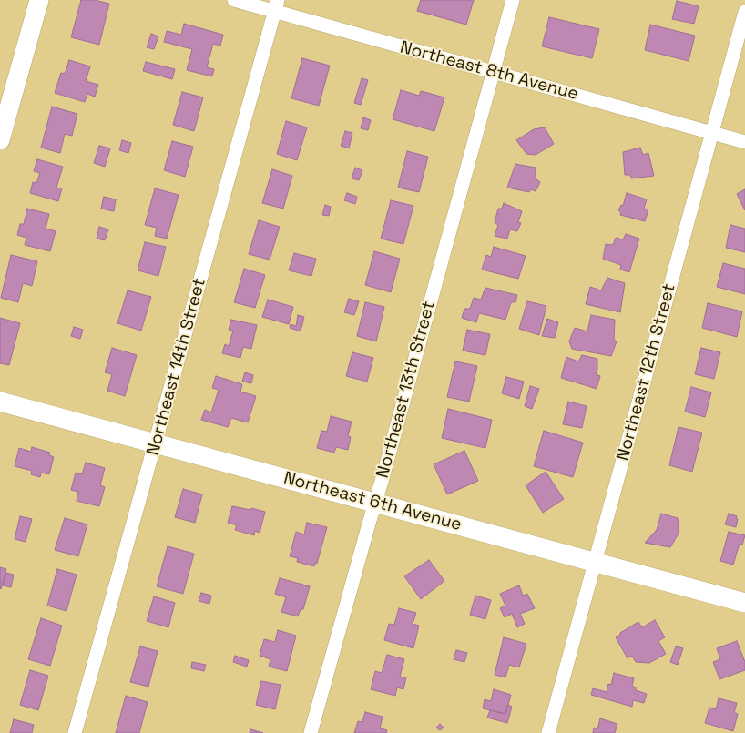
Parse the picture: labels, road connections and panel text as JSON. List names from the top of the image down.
{
  "streets": {
    "street": [
      "Northeast 8th Avenue",
      "Northeast 14th Street",
      "Northeast 12th Street",
      "Northeast 13th Street",
      "Northeast 6th Avenue"
    ]
  },
  "crossings": [
    ["Northeast 8th Avenue", "Northeast 14th Street"],
    ["Northeast 8th Avenue", "Northeast 12th Street"],
    ["Northeast 8th Avenue", "Northeast 13th Street"],
    ["Northeast 14th Street", "Northeast 6th Avenue"],
    ["Northeast 12th Street", "Northeast 6th Avenue"],
    ["Northeast 13th Street", "Northeast 6th Avenue"]
  ]
}
